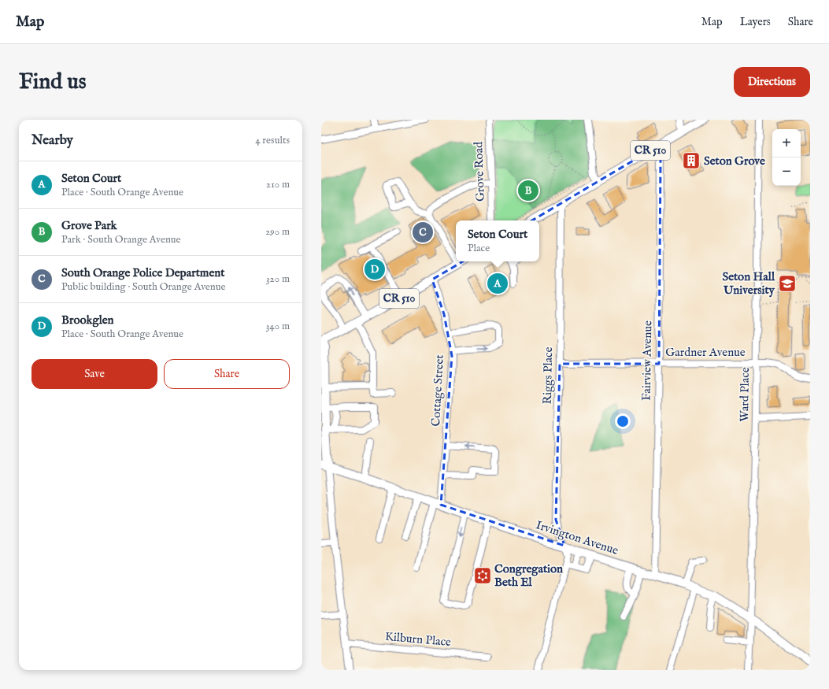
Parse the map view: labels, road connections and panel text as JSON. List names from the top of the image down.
{
  "streets": {
    "main road": ["CR 510", "Irvington Avenue"],
    "street": [
      "Grove Road",
      "Gardner Avenue",
      "Fairview Avenue",
      "Riggs Place",
      "Cottage Street",
      "Ward Place",
      "Kilburn Place"
    ]
  },
  "crossings": [
    ["CR 510", "Fairview Avenue"],
    ["CR 510", "Riggs Place"],
    ["CR 510", "Cottage Street"],
    ["Gardner Avenue", "Fairview Avenue"],
    ["Gardner Avenue", "Riggs Place"],
    ["Gardner Avenue", "Ward Place"],
    ["Fairview Avenue", "Irvington Avenue"],
    ["Riggs Place", "Irvington Avenue"],
    ["Cottage Street", "Irvington Avenue"],
    ["Ward Place", "Irvington Avenue"]
  ],
  "places": {
    "building": ["Seton Grove"],
    "school or university": ["Seton Hall University"],
    "synagogue": ["Congregation Beth El"]
  },
  "page": {
    "header": "Map",
    "nav": ["Map", "Layers", "Share"],
    "buttons": [
      "Directions",
      ["Save", "Share"]
    ],
    "title": "Find us",
    "heading": ["Nearby", "4 results"],
    "map_buttons": ["+", "−"],
    "list": [
      {
        "mark": "A",
        "name": "Seton Court",
        "note": "Place · South Orange Avenue",
        "value": "210 m"
      },
      {
        "mark": "B",
        "name": "Grove Park",
        "note": "Park · South Orange Avenue",
        "value": "290 m"
      },
      {
        "mark": "C",
        "name": "South Orange Police Department",
        "note": "Public building · South Orange Avenue",
        "value": "320 m"
      },
      {
        "mark": "D",
        "name": "Brookglen",
        "note": "Place · South Orange Avenue",
        "value": "340 m"
      }
    ],
    "pins": [
      "B",
      "C",
      "D",
      "A"
    ],
    "popup": ["Seton Court", "Place"]
  }
}
